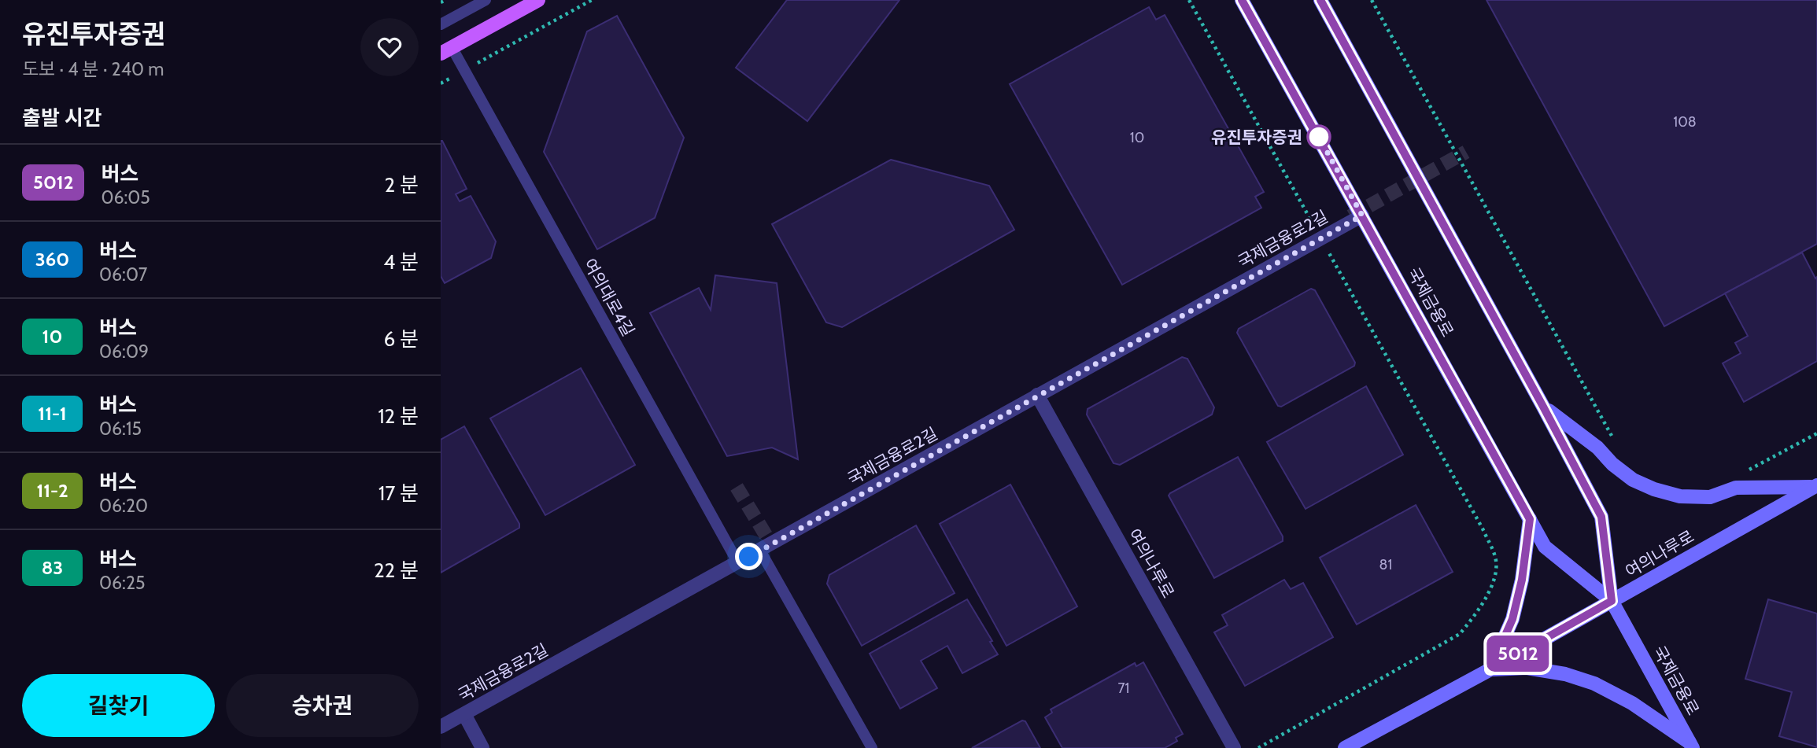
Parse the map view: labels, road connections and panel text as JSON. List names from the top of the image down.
{
  "streets": {
    "street": ["국제금융로2길", "국제금융로", "여의나루로"],
    "lane": ["여의대로4길"]
  },
  "crossings": [
    ["국제금융로2길", "여의대로4길"],
    ["국제금융로2길", "국제금융로"],
    ["국제금융로2길", "여의나루로"],
    ["국제금융로", "여의나루로"]
  ],
  "places": ["유진투자증권"],
  "lines": ["bus line 5012"],
  "house_numbers": [
    "108",
    "10",
    "81",
    "71"
  ],
  "page": {
    "heading": [
      ["유진투자증권", "도보 · 4 분 · 240 m"],
      "출발 시간"
    ],
    "on_map": "5012",
    "list": [
      {
        "mark": "5012",
        "name": "버스",
        "note": "06:05",
        "value": "2 분"
      },
      {
        "mark": "360",
        "name": "버스",
        "note": "06:07",
        "value": "4 분"
      },
      {
        "mark": "10",
        "name": "버스",
        "note": "06:09",
        "value": "6 분"
      },
      {
        "mark": "11-1",
        "name": "버스",
        "note": "06:15",
        "value": "12 분"
      },
      {
        "mark": "11-2",
        "name": "버스",
        "note": "06:20",
        "value": "17 분"
      },
      {
        "mark": "83",
        "name": "버스",
        "note": "06:25",
        "value": "22 분"
      }
    ],
    "buttons": ["길찾기", "승차권"]
  }
}
